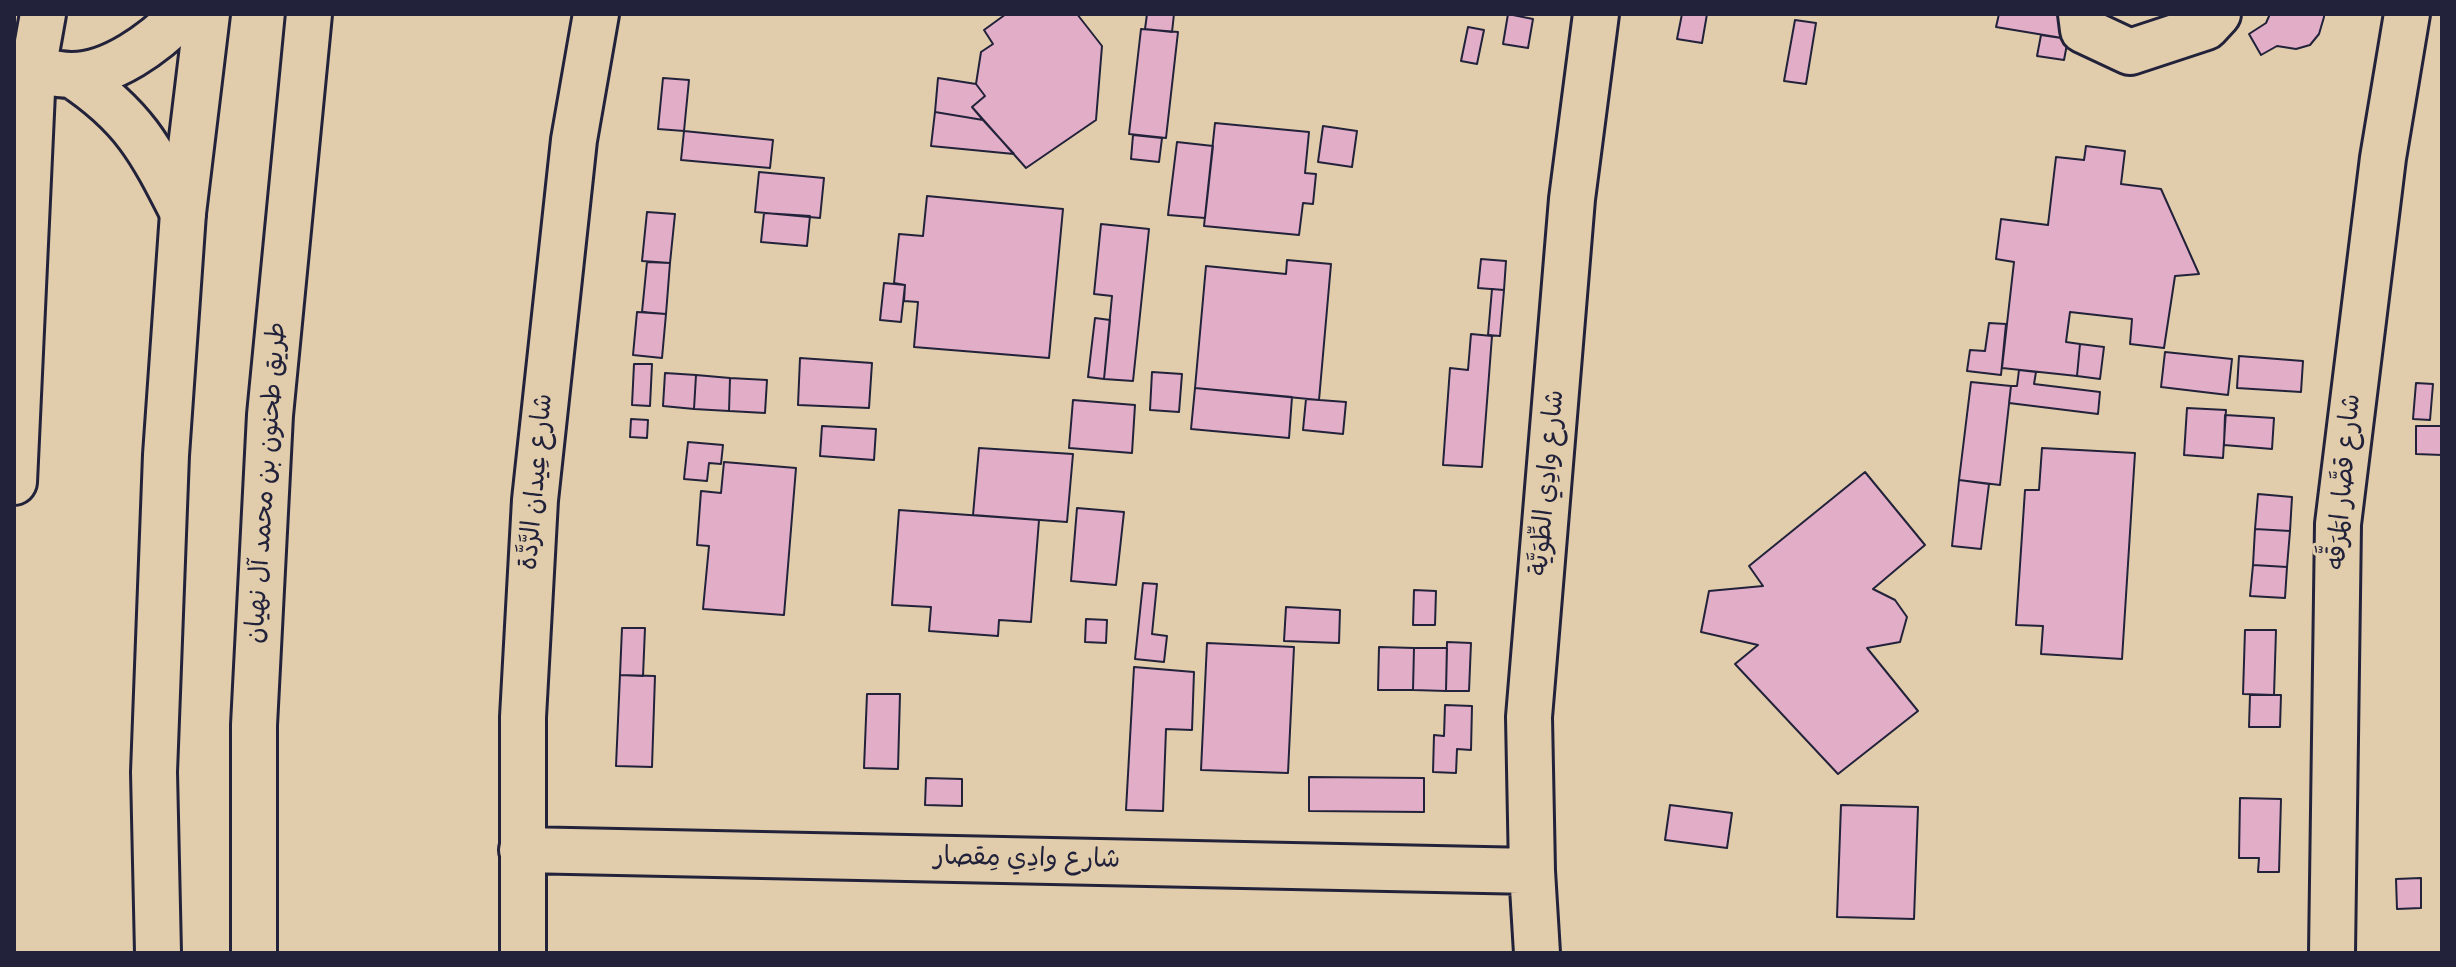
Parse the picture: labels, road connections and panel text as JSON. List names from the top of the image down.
{
  "streets": {
    "street": [
      "شارع عِيدان الرَّدَّة",
      "شارع قصَّار المَرَقَّه",
      "طريق طحنون بن محمد آل نهيان",
      "شارع وادِي الطِّوَيَّة",
      "شارع وادِي مِقصار"
    ]
  },
  "crossings": [
    ["شارع عِيدان الرَّدَّة", "شارع وادِي مِقصار"],
    ["شارع وادِي الطِّوَيَّة", "شارع وادِي مِقصار"]
  ]
}
